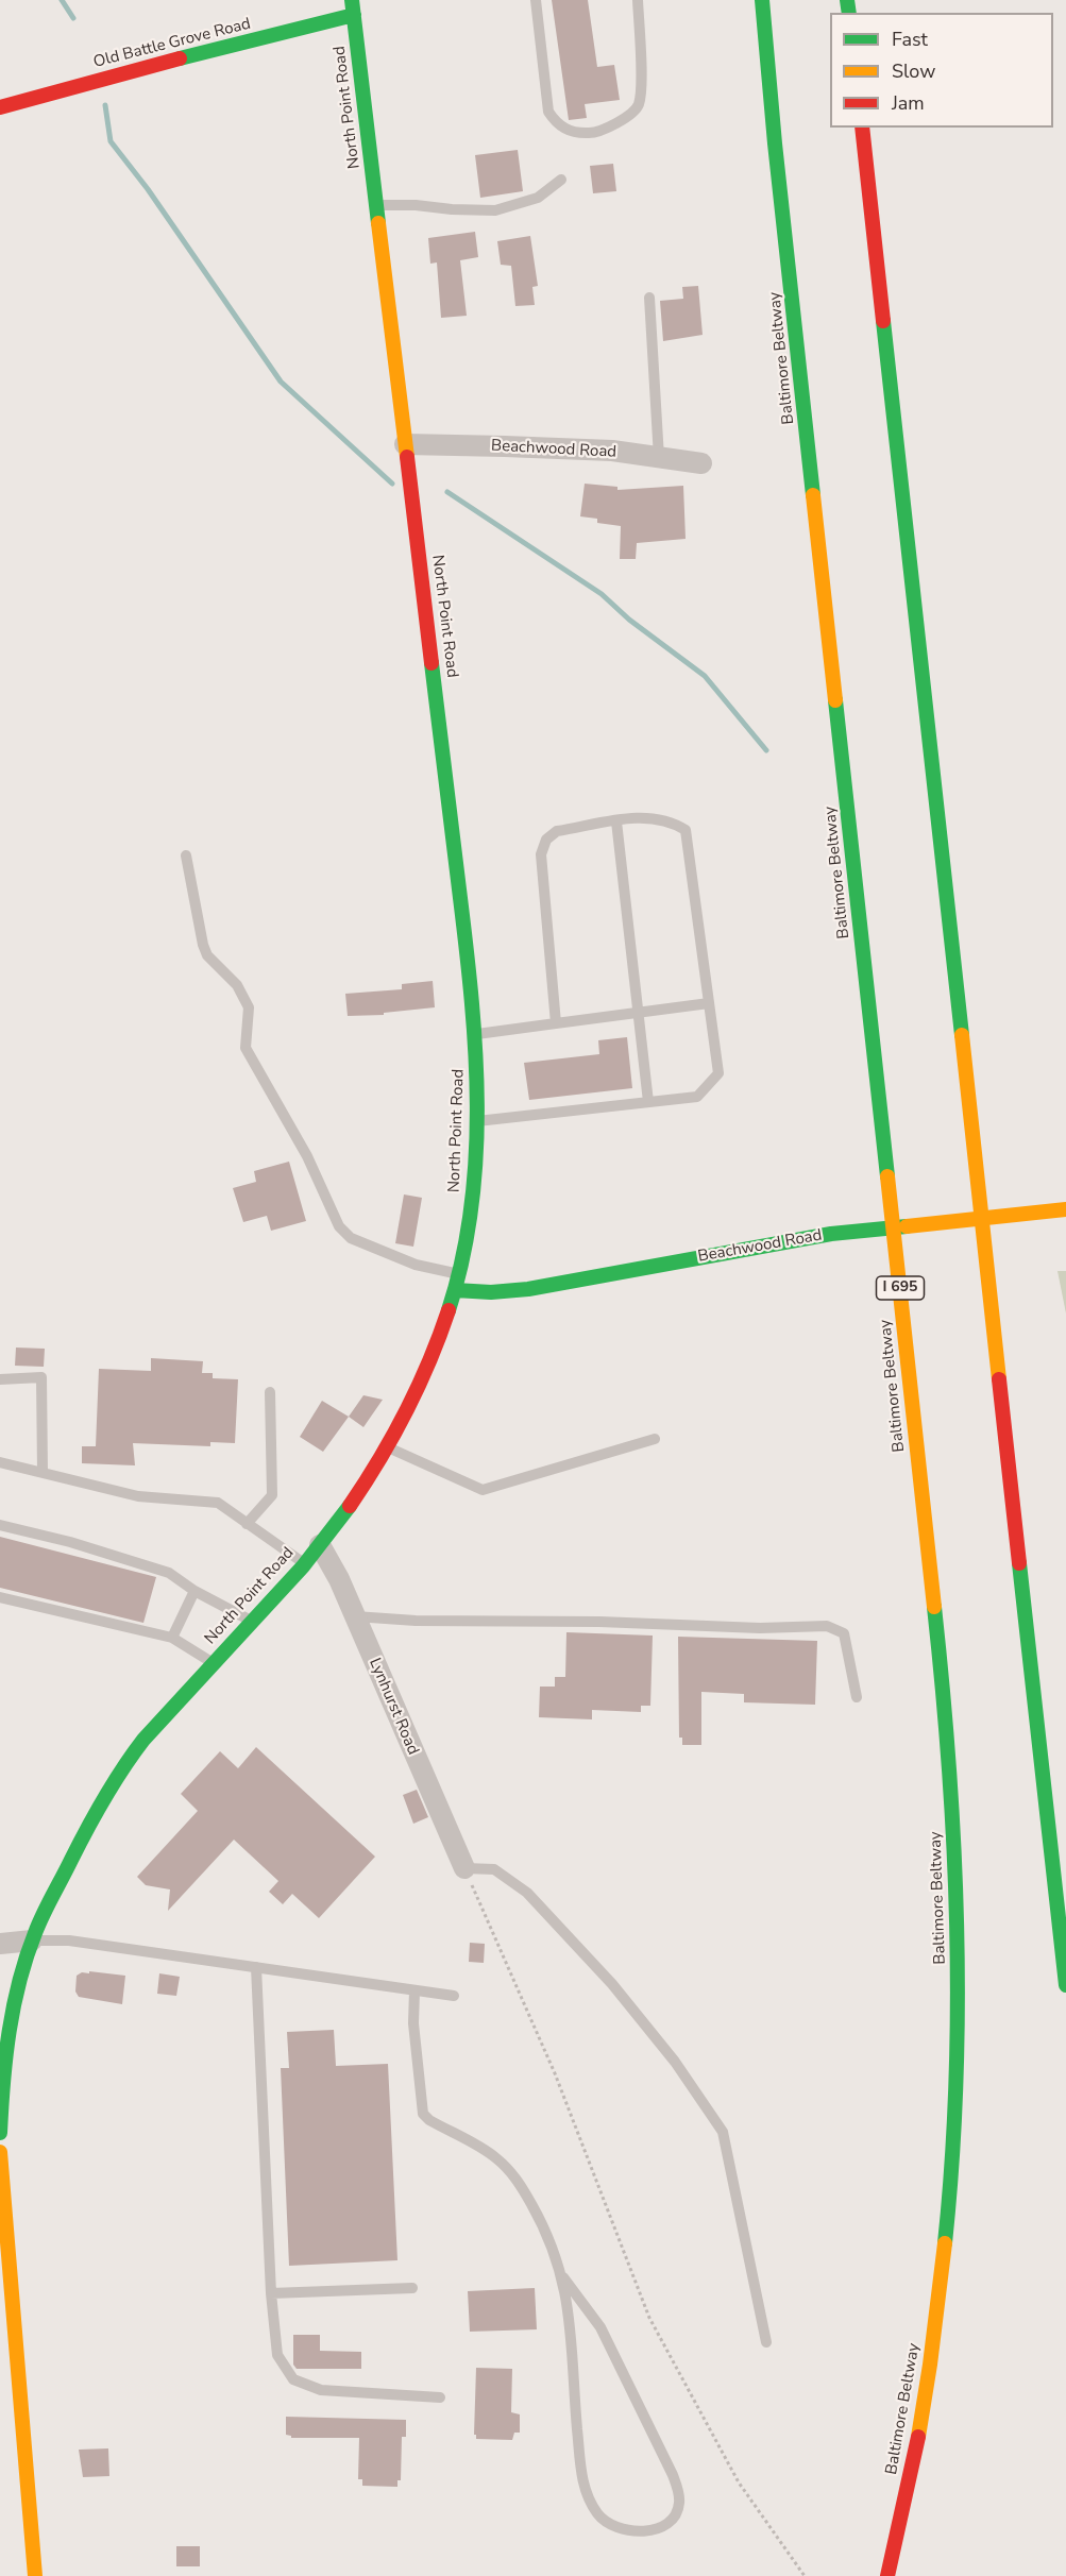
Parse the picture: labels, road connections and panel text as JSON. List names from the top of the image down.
{
  "streets": {
    "main road": [
      "Old Battle Grove Road",
      "North Point Road",
      "Baltimore Beltway",
      "Beachwood Road",
      "I 695"
    ],
    "street": ["Lynhurst Road"]
  },
  "crossings": [
    ["Old Battle Grove Road", "North Point Road"],
    ["North Point Road", "Beachwood Road"],
    ["North Point Road", "Lynhurst Road"]
  ],
  "legend": ["Fast", "Slow", "Jam"]
}
